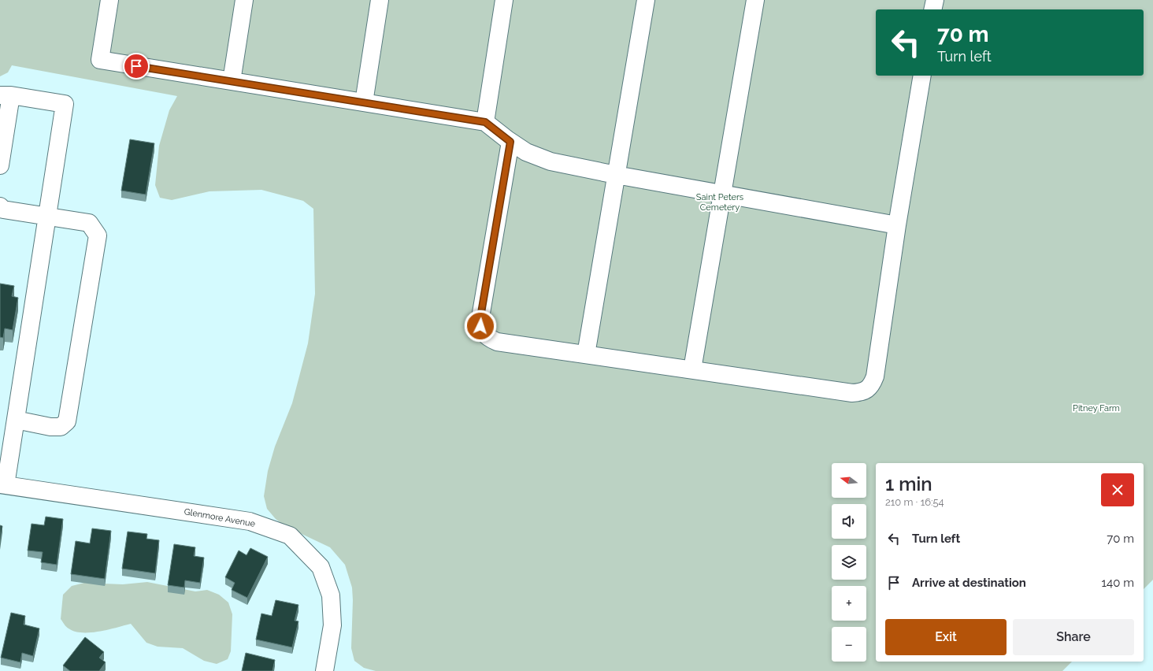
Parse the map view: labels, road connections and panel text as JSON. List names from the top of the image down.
{
  "streets": {
    "street": ["Glenmore Avenue"]
  },
  "parks": ["Saint Peters Cemetery", "Pitney Farm"],
  "north": "left",
  "page": {
    "turn": ["70 m", "Turn left"],
    "map_buttons": ["+", "−"],
    "heading": ["1 min", "210 m · 16:54"],
    "list": [
      {
        "name": "Turn left",
        "value": "70 m"
      },
      {
        "name": "Arrive at destination",
        "value": "140 m"
      }
    ],
    "buttons": ["Exit", "Share"]
  }
}
